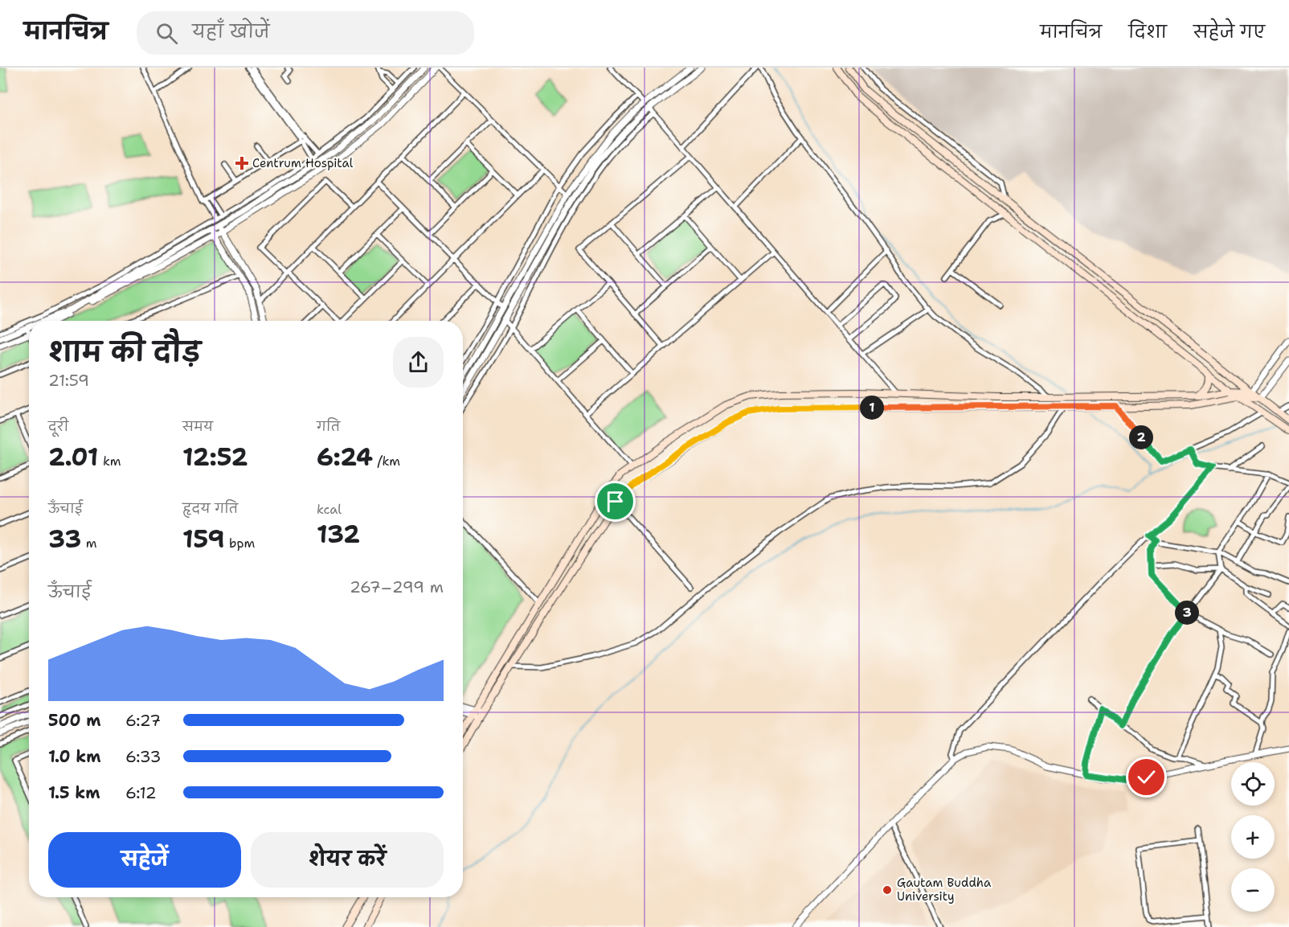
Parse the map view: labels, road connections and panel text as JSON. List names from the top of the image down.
{
  "places": {
    "health": ["Centrum Hospital"],
    "other": ["Gautam Buddha University"]
  },
  "page": {
    "header": "मानचित्र",
    "search": "यहाँ खोजें",
    "nav": ["मानचित्र", "दिशा", "सहेजे गए"],
    "heading": ["शाम की दौड़", "21:59"],
    "pins": ["1", "2", "3"],
    "stats": [
      ["दूरी", "2.01 km"],
      ["समय", "12:52"],
      ["गति", "6:24 /km"],
      ["ऊँचाई", "33 m"],
      ["हृदय गति", "159 bpm"],
      ["kcal", "132"]
    ],
    "chart": ["ऊँचाई", "267–299 m"],
    "list": [
      {
        "name": "500 m",
        "note": "6:27"
      },
      {
        "name": "1.0 km",
        "note": "6:33"
      },
      {
        "name": "1.5 km",
        "note": "6:12"
      }
    ],
    "map_buttons": ["+", "−"],
    "buttons": ["सहेजें", "शेयर करें"]
  }
}
